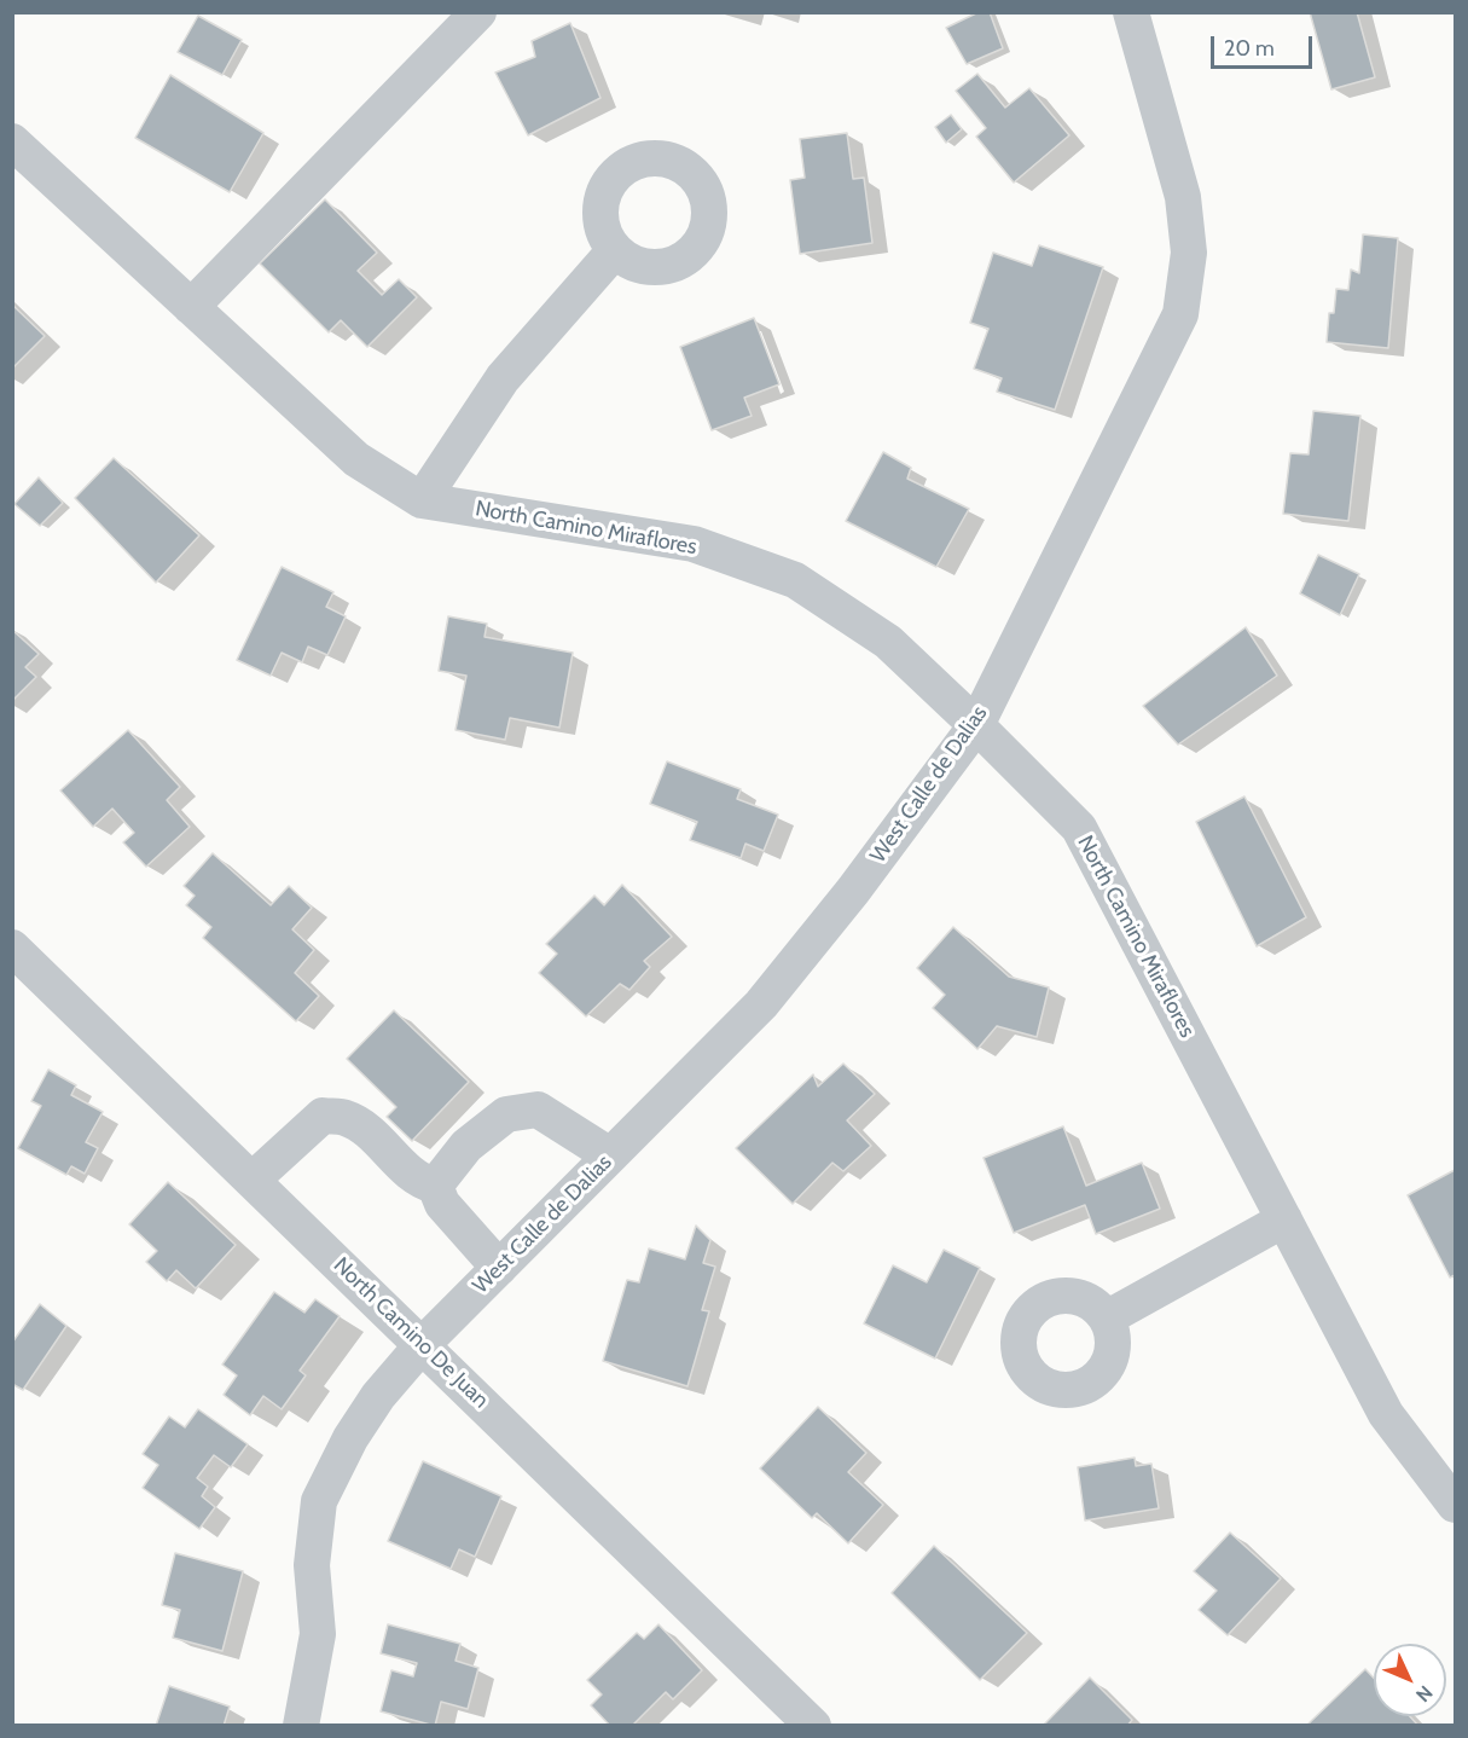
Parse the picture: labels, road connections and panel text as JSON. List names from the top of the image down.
{
  "streets": {
    "street": ["North Camino Miraflores", "West Calle de Dalias", "North Camino De Juan"]
  },
  "crossings": [
    ["North Camino Miraflores", "West Calle de Dalias"],
    ["West Calle de Dalias", "North Camino De Juan"]
  ],
  "scale_bar": "20 m",
  "north": "bottom right"
}
